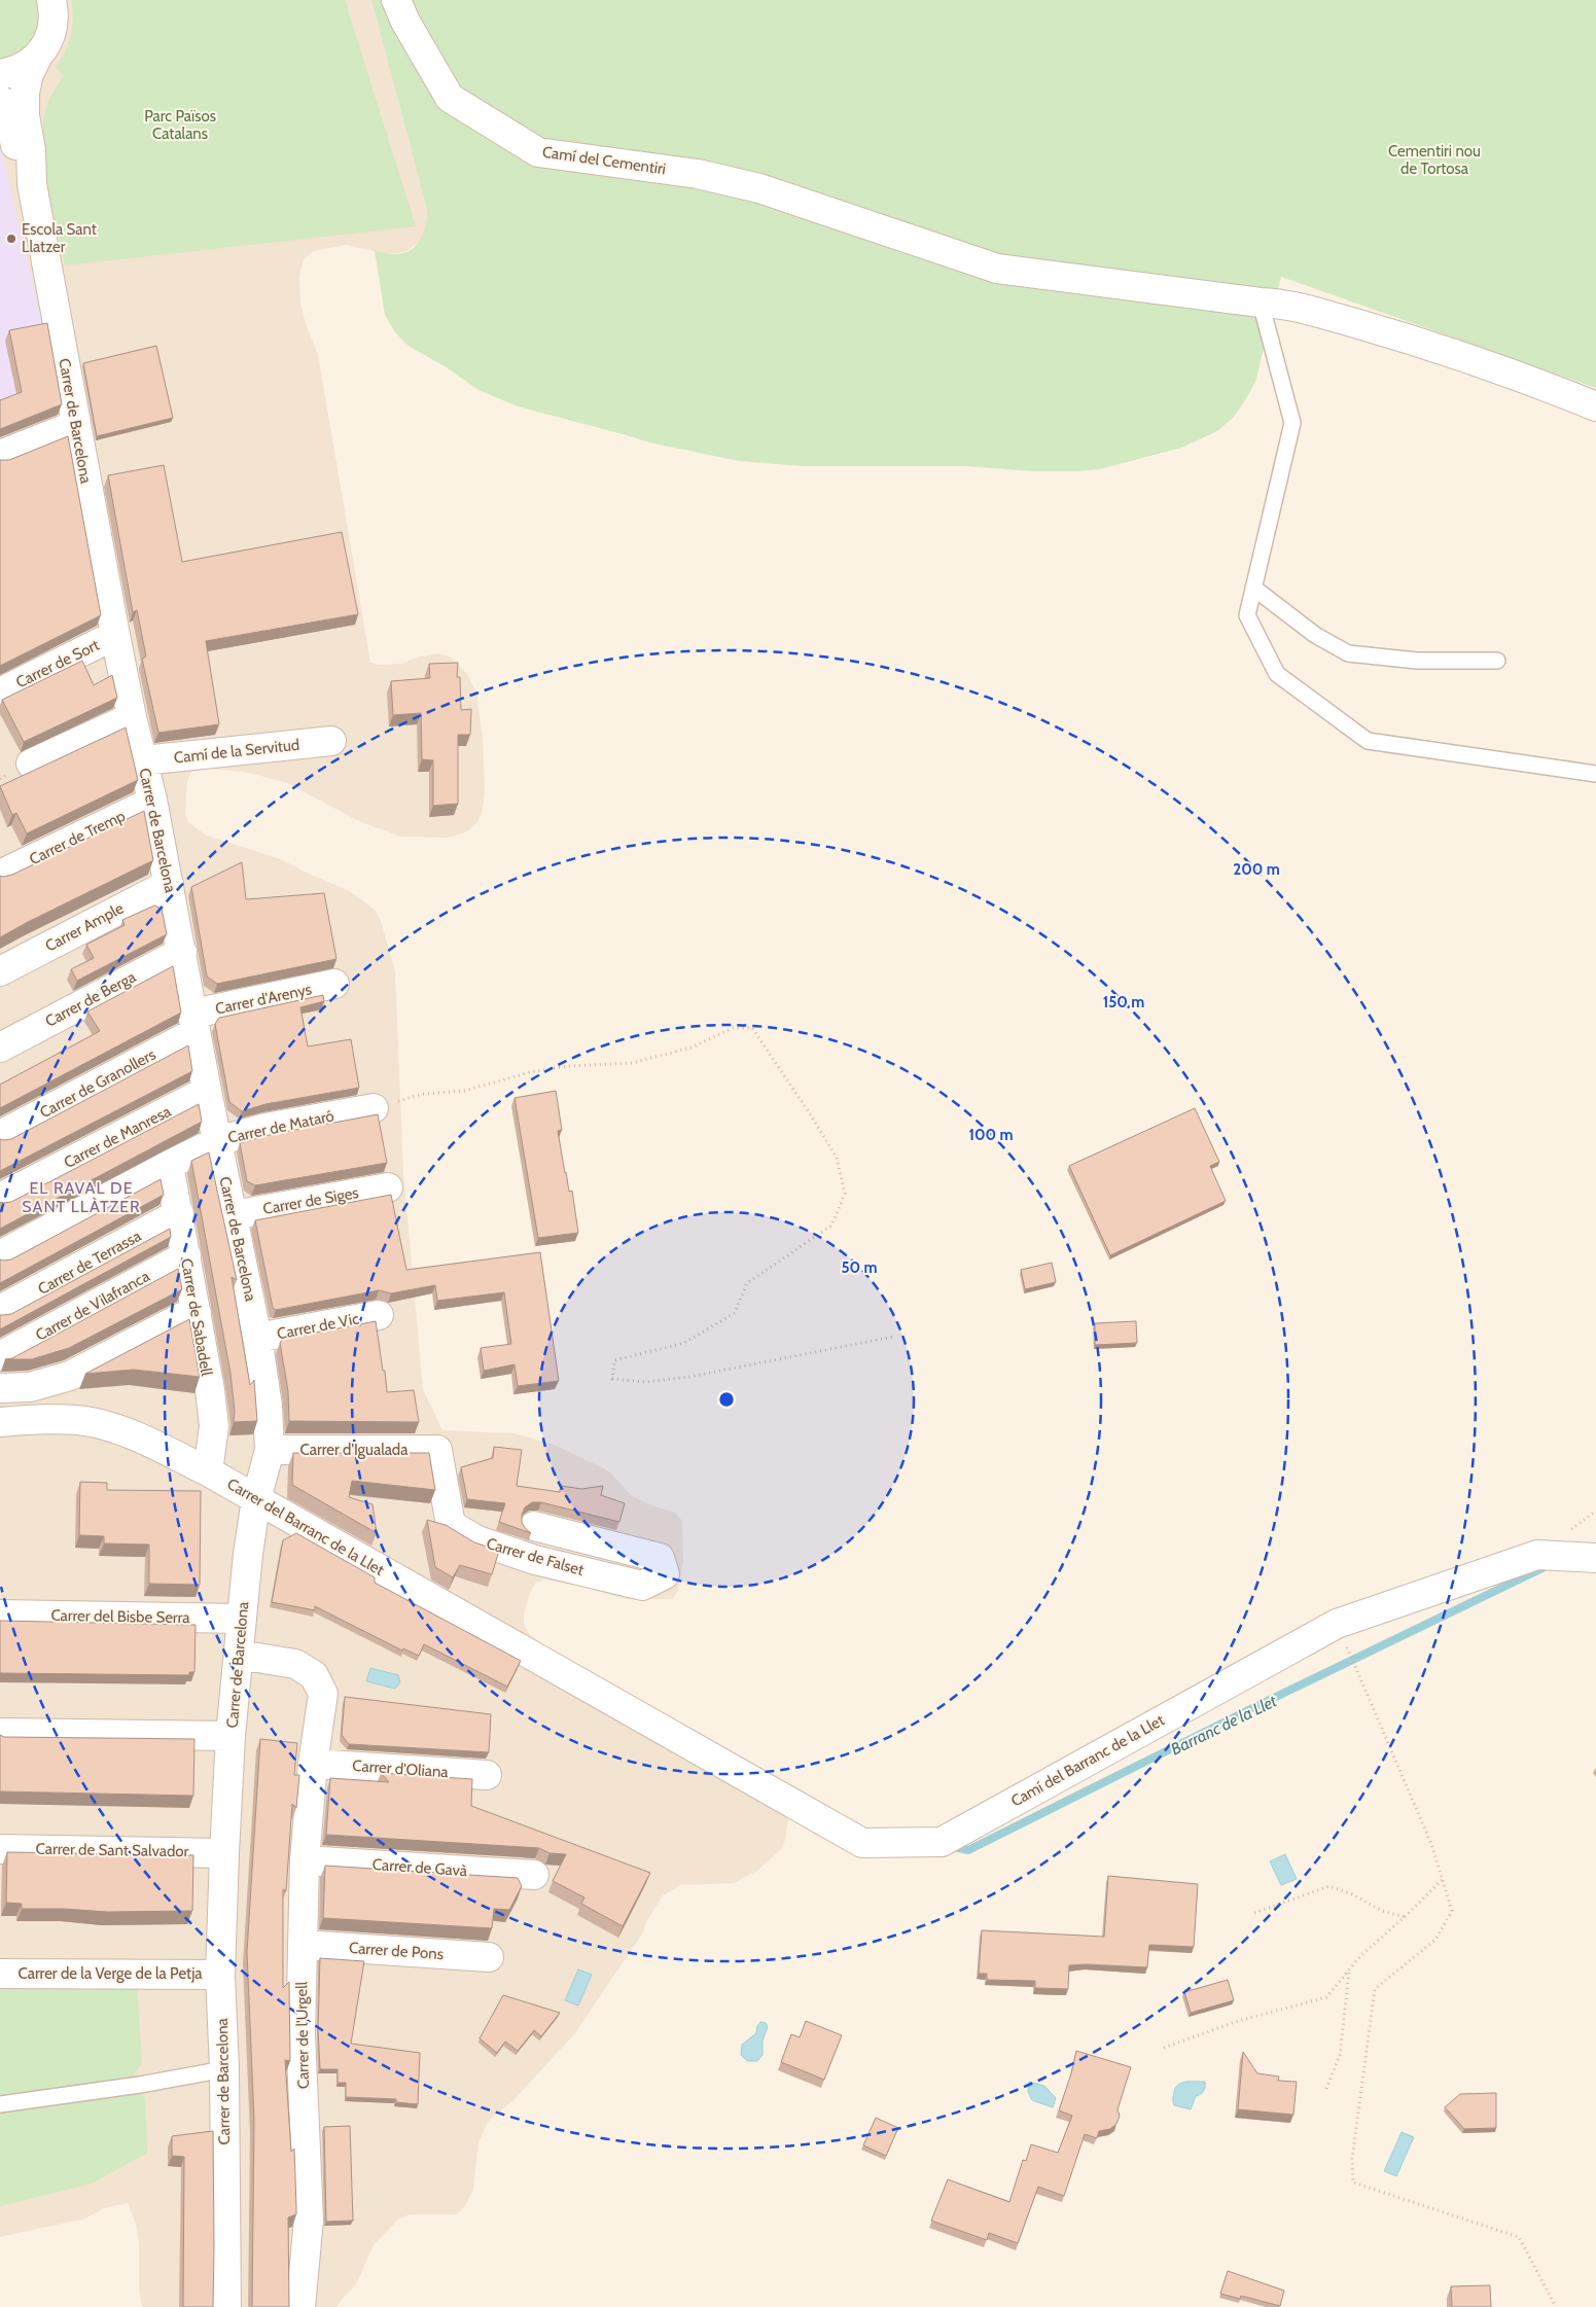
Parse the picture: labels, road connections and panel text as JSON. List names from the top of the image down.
{
  "streets": {
    "street": [
      "Camí del Cementiri",
      "Carrer de Barcelona",
      "Carrer de Sort",
      "Camí de la Servitud",
      "Carrer de Tremp",
      "Carrer Ample",
      "Carrer de Berga",
      "Carrer d'Arenys",
      "Carrer de Granollers",
      "Carrer de Mataró",
      "Carrer de Manresa",
      "Carrer de Siges",
      "Carrer de Terrassa",
      "Carrer de Vilafranca",
      "Carrer de Sabadell",
      "Carrer de Vic",
      "Carrer d'Igualada",
      "Carrer del Barranc de la Llet",
      "Carrer de Falset",
      "Carrer del Bisbe Serra",
      "Camí del Barranc de la Llet",
      "Carrer d'Oliana",
      "Carrer de Sant Salvador",
      "Carrer de Gavà",
      "Carrer de Pons",
      "Carrer de la Verge de la Petja",
      "Carrer de l'Urgell"
    ]
  },
  "crossings": [
    ["Carrer de Barcelona", "Carrer de Sort"],
    ["Carrer de Barcelona", "Camí de la Servitud"],
    ["Carrer de Barcelona", "Carrer de Tremp"],
    ["Carrer de Barcelona", "Carrer Ample"],
    ["Carrer de Barcelona", "Carrer de Berga"],
    ["Carrer de Barcelona", "Carrer d'Arenys"],
    ["Carrer de Barcelona", "Carrer de Granollers"],
    ["Carrer de Barcelona", "Carrer de Mataró"],
    ["Carrer de Barcelona", "Carrer de Manresa"],
    ["Carrer de Barcelona", "Carrer de Siges"],
    ["Carrer de Barcelona", "Carrer de Vic"],
    ["Carrer de Barcelona", "Carrer d'Igualada"],
    ["Carrer de Barcelona", "Carrer del Barranc de la Llet"],
    ["Carrer de Barcelona", "Carrer del Bisbe Serra"],
    ["Carrer de Barcelona", "Carrer de Sant Salvador"],
    ["Carrer de Barcelona", "Carrer de la Verge de la Petja"],
    ["Carrer de Barcelona", "Carrer de l'Urgell"],
    ["Carrer d'Arenys", "Carrer de Granollers"],
    ["Carrer de Mataró", "Carrer de Sabadell"],
    ["Carrer de Terrassa", "Carrer de Sabadell"],
    ["Carrer de Vilafranca", "Carrer de Sabadell"],
    ["Carrer de Sabadell", "Carrer del Barranc de la Llet"],
    ["Carrer d'Igualada", "Carrer de Falset"],
    ["Carrer del Barranc de la Llet", "Camí del Barranc de la Llet"],
    ["Carrer d'Oliana", "Carrer de l'Urgell"],
    ["Carrer de Gavà", "Carrer de l'Urgell"],
    ["Carrer de Pons", "Carrer de l'Urgell"]
  ],
  "districts": ["EL RAVAL DE SANT LLÀTZER"],
  "water": ["Barranc de la Llet"],
  "parks": ["Parc Països Catalans", "Cementiri nou de Tortosa"],
  "places": ["Escola Sant Llatzer"],
  "rings": [
    "200 m",
    "150 m",
    "100 m",
    "50 m"
  ]
}
